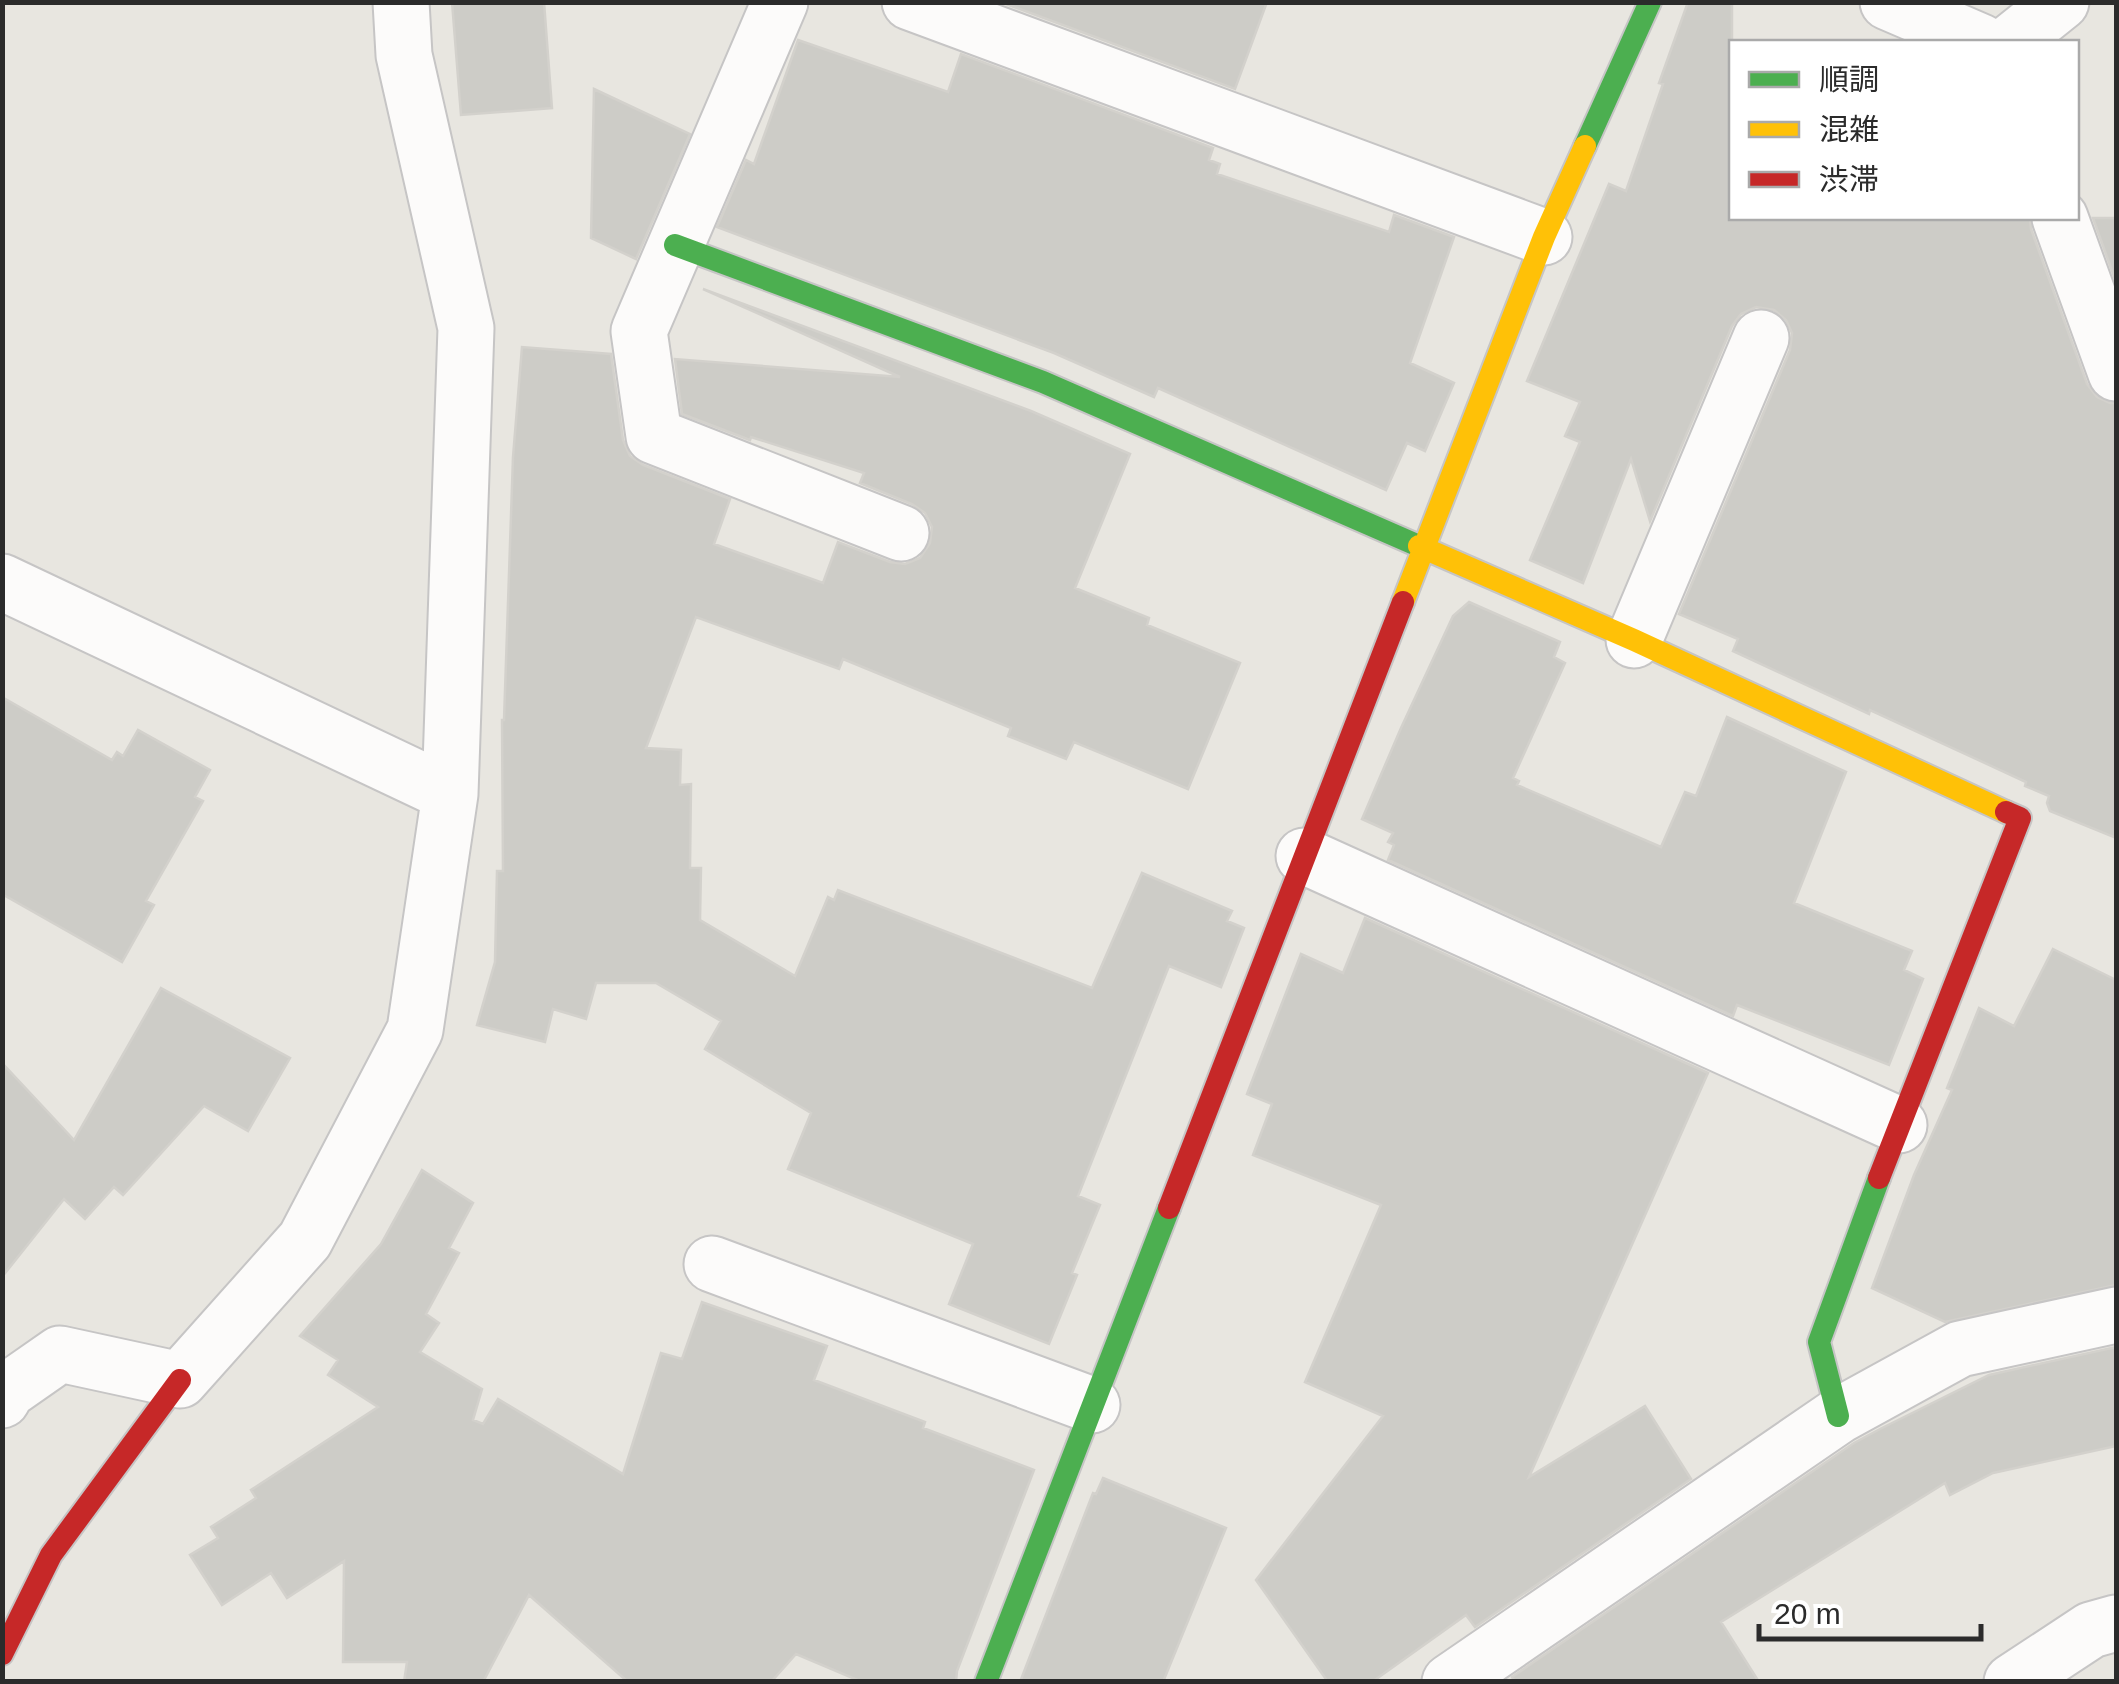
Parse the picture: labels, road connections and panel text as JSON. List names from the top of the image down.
{
  "legend": ["順調", "混雑", "渋滞"],
  "scale_bar": "20 m"
}
